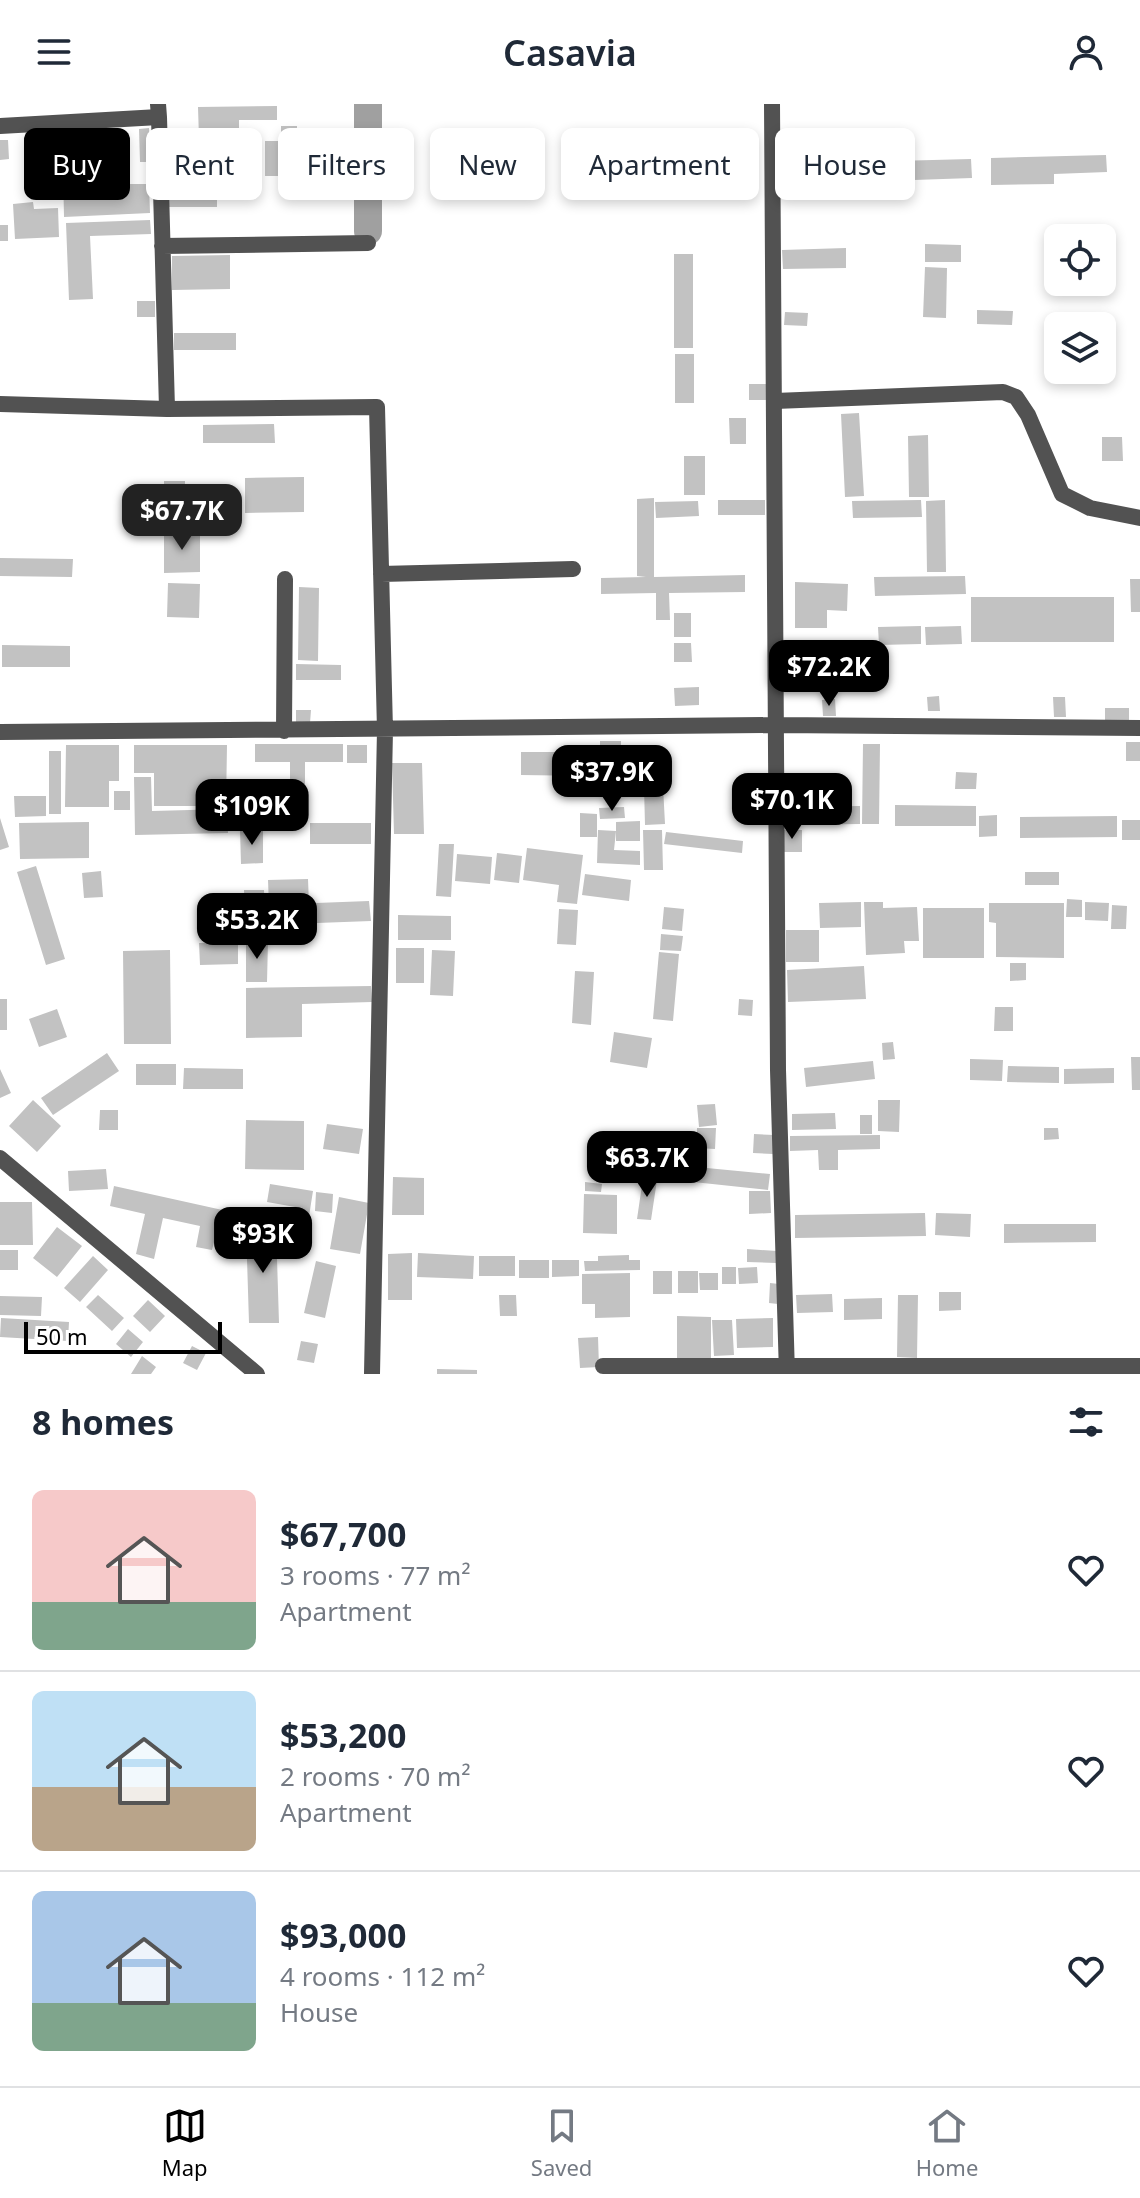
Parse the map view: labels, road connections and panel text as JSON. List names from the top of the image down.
{
  "scale_bar": "50 m",
  "page": {
    "header": "Casavia",
    "chip": [
      "Buy",
      "Rent",
      "Filters",
      "New",
      "Apartment",
      "House"
    ],
    "price": [
      "$67.7K",
      "$72.2K",
      "$37.9K",
      "$70.1K",
      "$109K",
      "$53.2K",
      "$63.7K",
      "$93K"
    ],
    "scale": "50 m",
    "heading": "8 homes",
    "list": [
      {
        "name": "$67,700",
        "note": "3 rooms · 77 m² · Apartment"
      },
      {
        "name": "$53,200",
        "note": "2 rooms · 70 m² · Apartment"
      },
      {
        "name": "$93,000",
        "note": "4 rooms · 112 m² · House"
      }
    ],
    "tabs": ["Map", "Saved", "Home"]
  }
}
